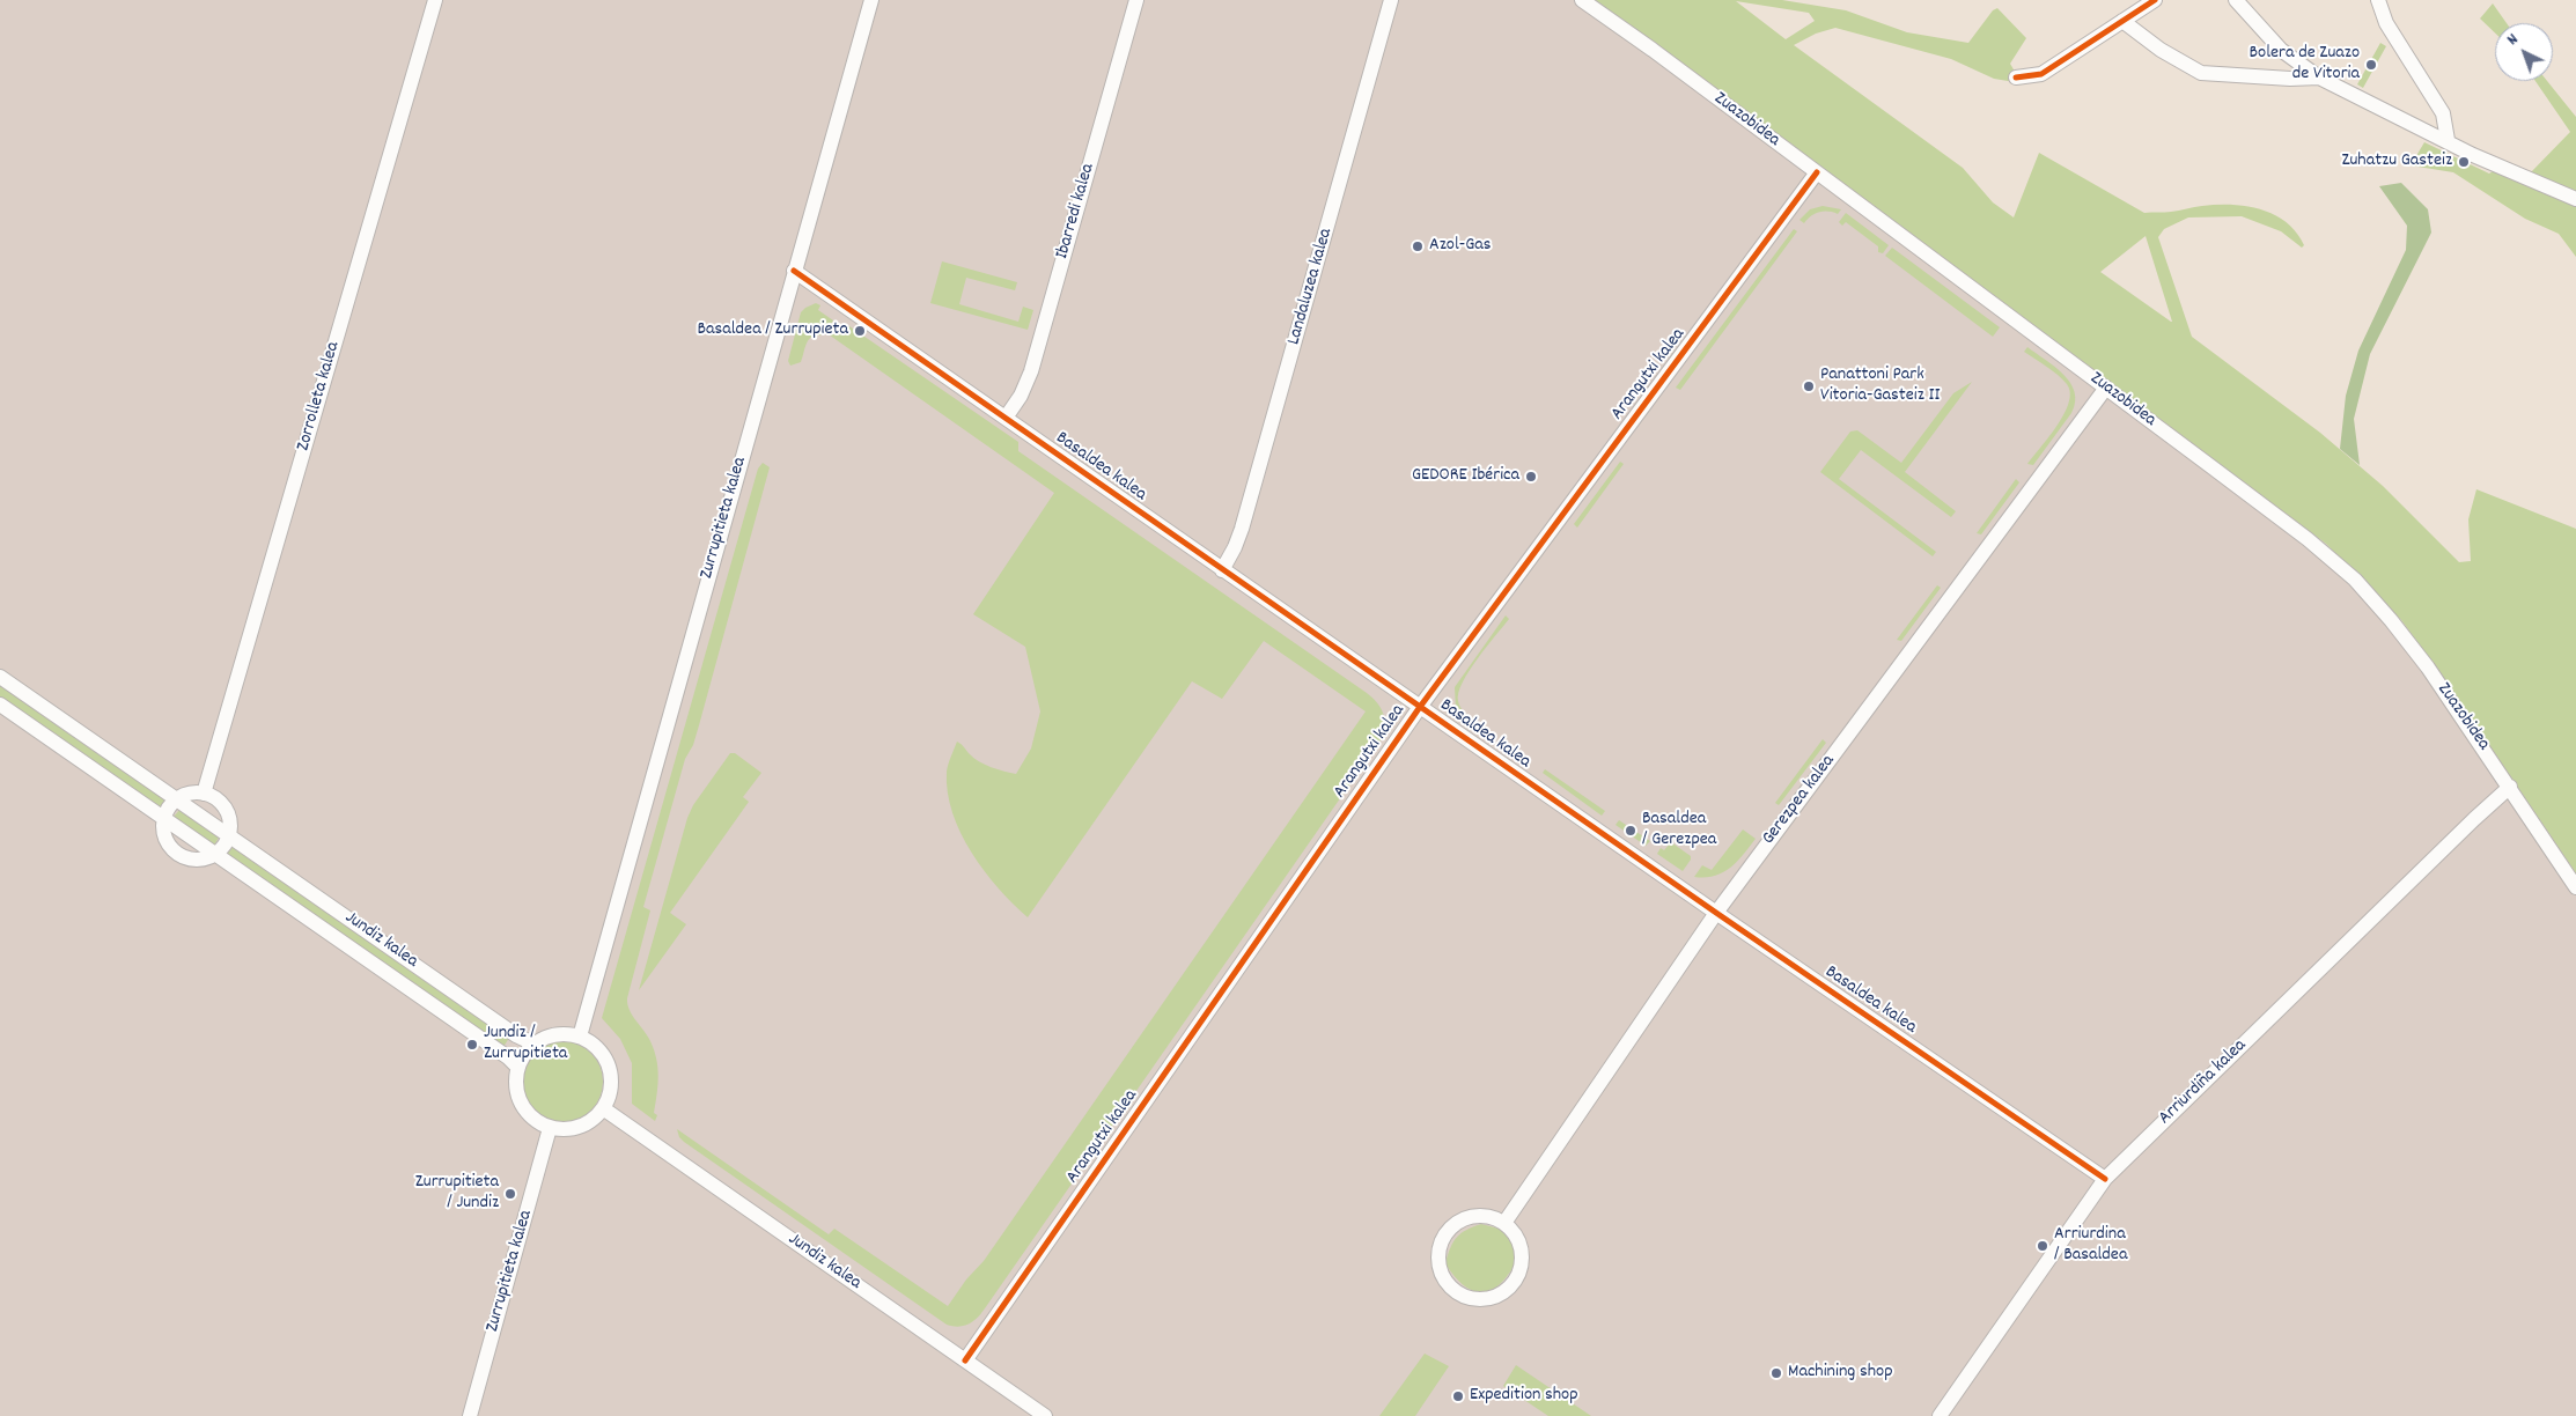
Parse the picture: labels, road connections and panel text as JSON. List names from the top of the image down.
{
  "streets": {
    "street": [
      "Zuazobidea",
      "Ibarredi kalea",
      "Landaluzea kalea",
      "Arangutxi kalea",
      "Zorrolleta kalea",
      "Basaldea kalea",
      "Zurrupitieta kalea",
      "Gerezpea kalea",
      "Jundiz kalea",
      "Arriurdiña kalea"
    ]
  },
  "crossings": [
    ["Zuazobidea", "Arangutxi kalea"],
    ["Zuazobidea", "Gerezpea kalea"],
    ["Zuazobidea", "Arriurdiña kalea"],
    ["Ibarredi kalea", "Basaldea kalea"],
    ["Landaluzea kalea", "Basaldea kalea"],
    ["Arangutxi kalea", "Basaldea kalea"],
    ["Arangutxi kalea", "Jundiz kalea"],
    ["Basaldea kalea", "Zurrupitieta kalea"],
    ["Basaldea kalea", "Gerezpea kalea"],
    ["Basaldea kalea", "Arriurdiña kalea"],
    ["Zurrupitieta kalea", "Jundiz kalea"]
  ],
  "places": [
    "Bolera de Zuazo de Vitoria",
    "Zuhatzu Gasteiz",
    "Azol-Gas",
    "Basaldea / Zurrupieta",
    "Panattoni Park Vitoria-Gasteiz II",
    "GEDORE Ibérica",
    "Basaldea / Gerezpea",
    "Jundiz / Zurrupitieta",
    "Zurrupitieta / Jundiz",
    "Arriurdina / Basaldea",
    "Machining shop",
    "Expedition shop"
  ],
  "north": "top left"
}
